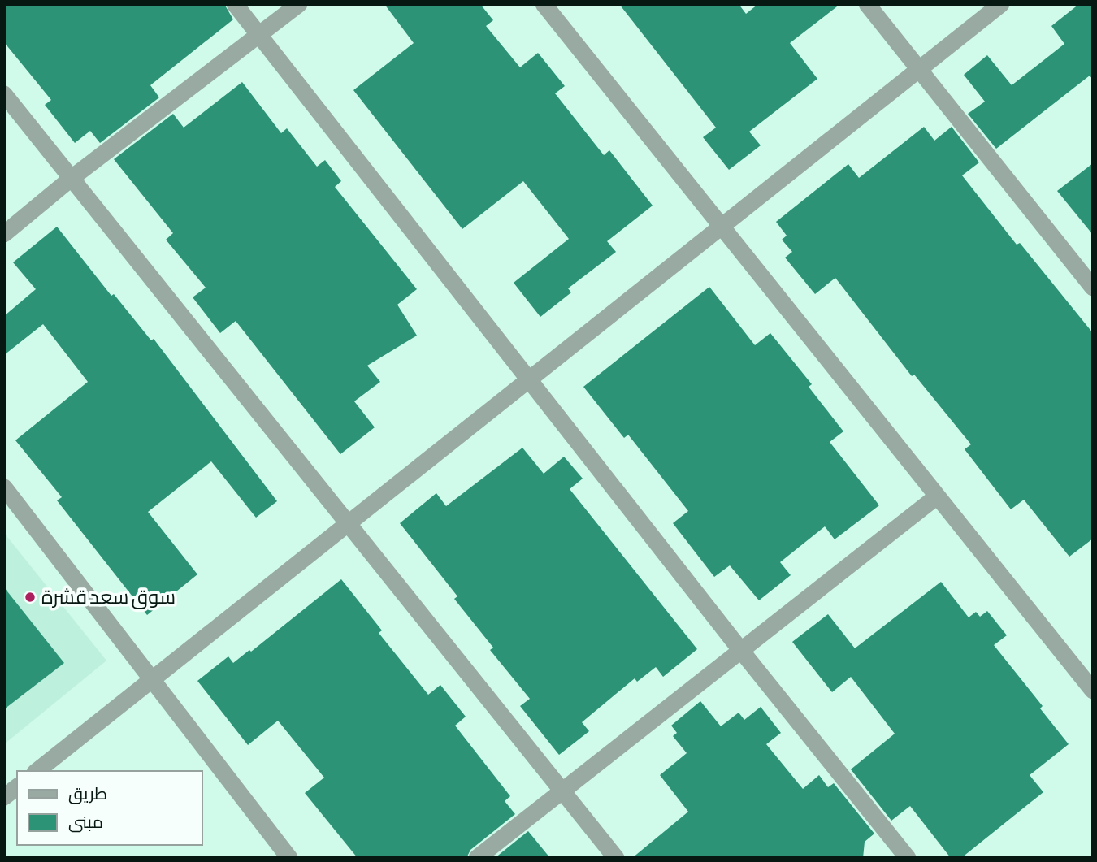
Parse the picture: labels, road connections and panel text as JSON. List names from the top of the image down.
{
  "places": ["سوق سعد قشرة"],
  "legend": ["طريق", "مبنى"]
}
